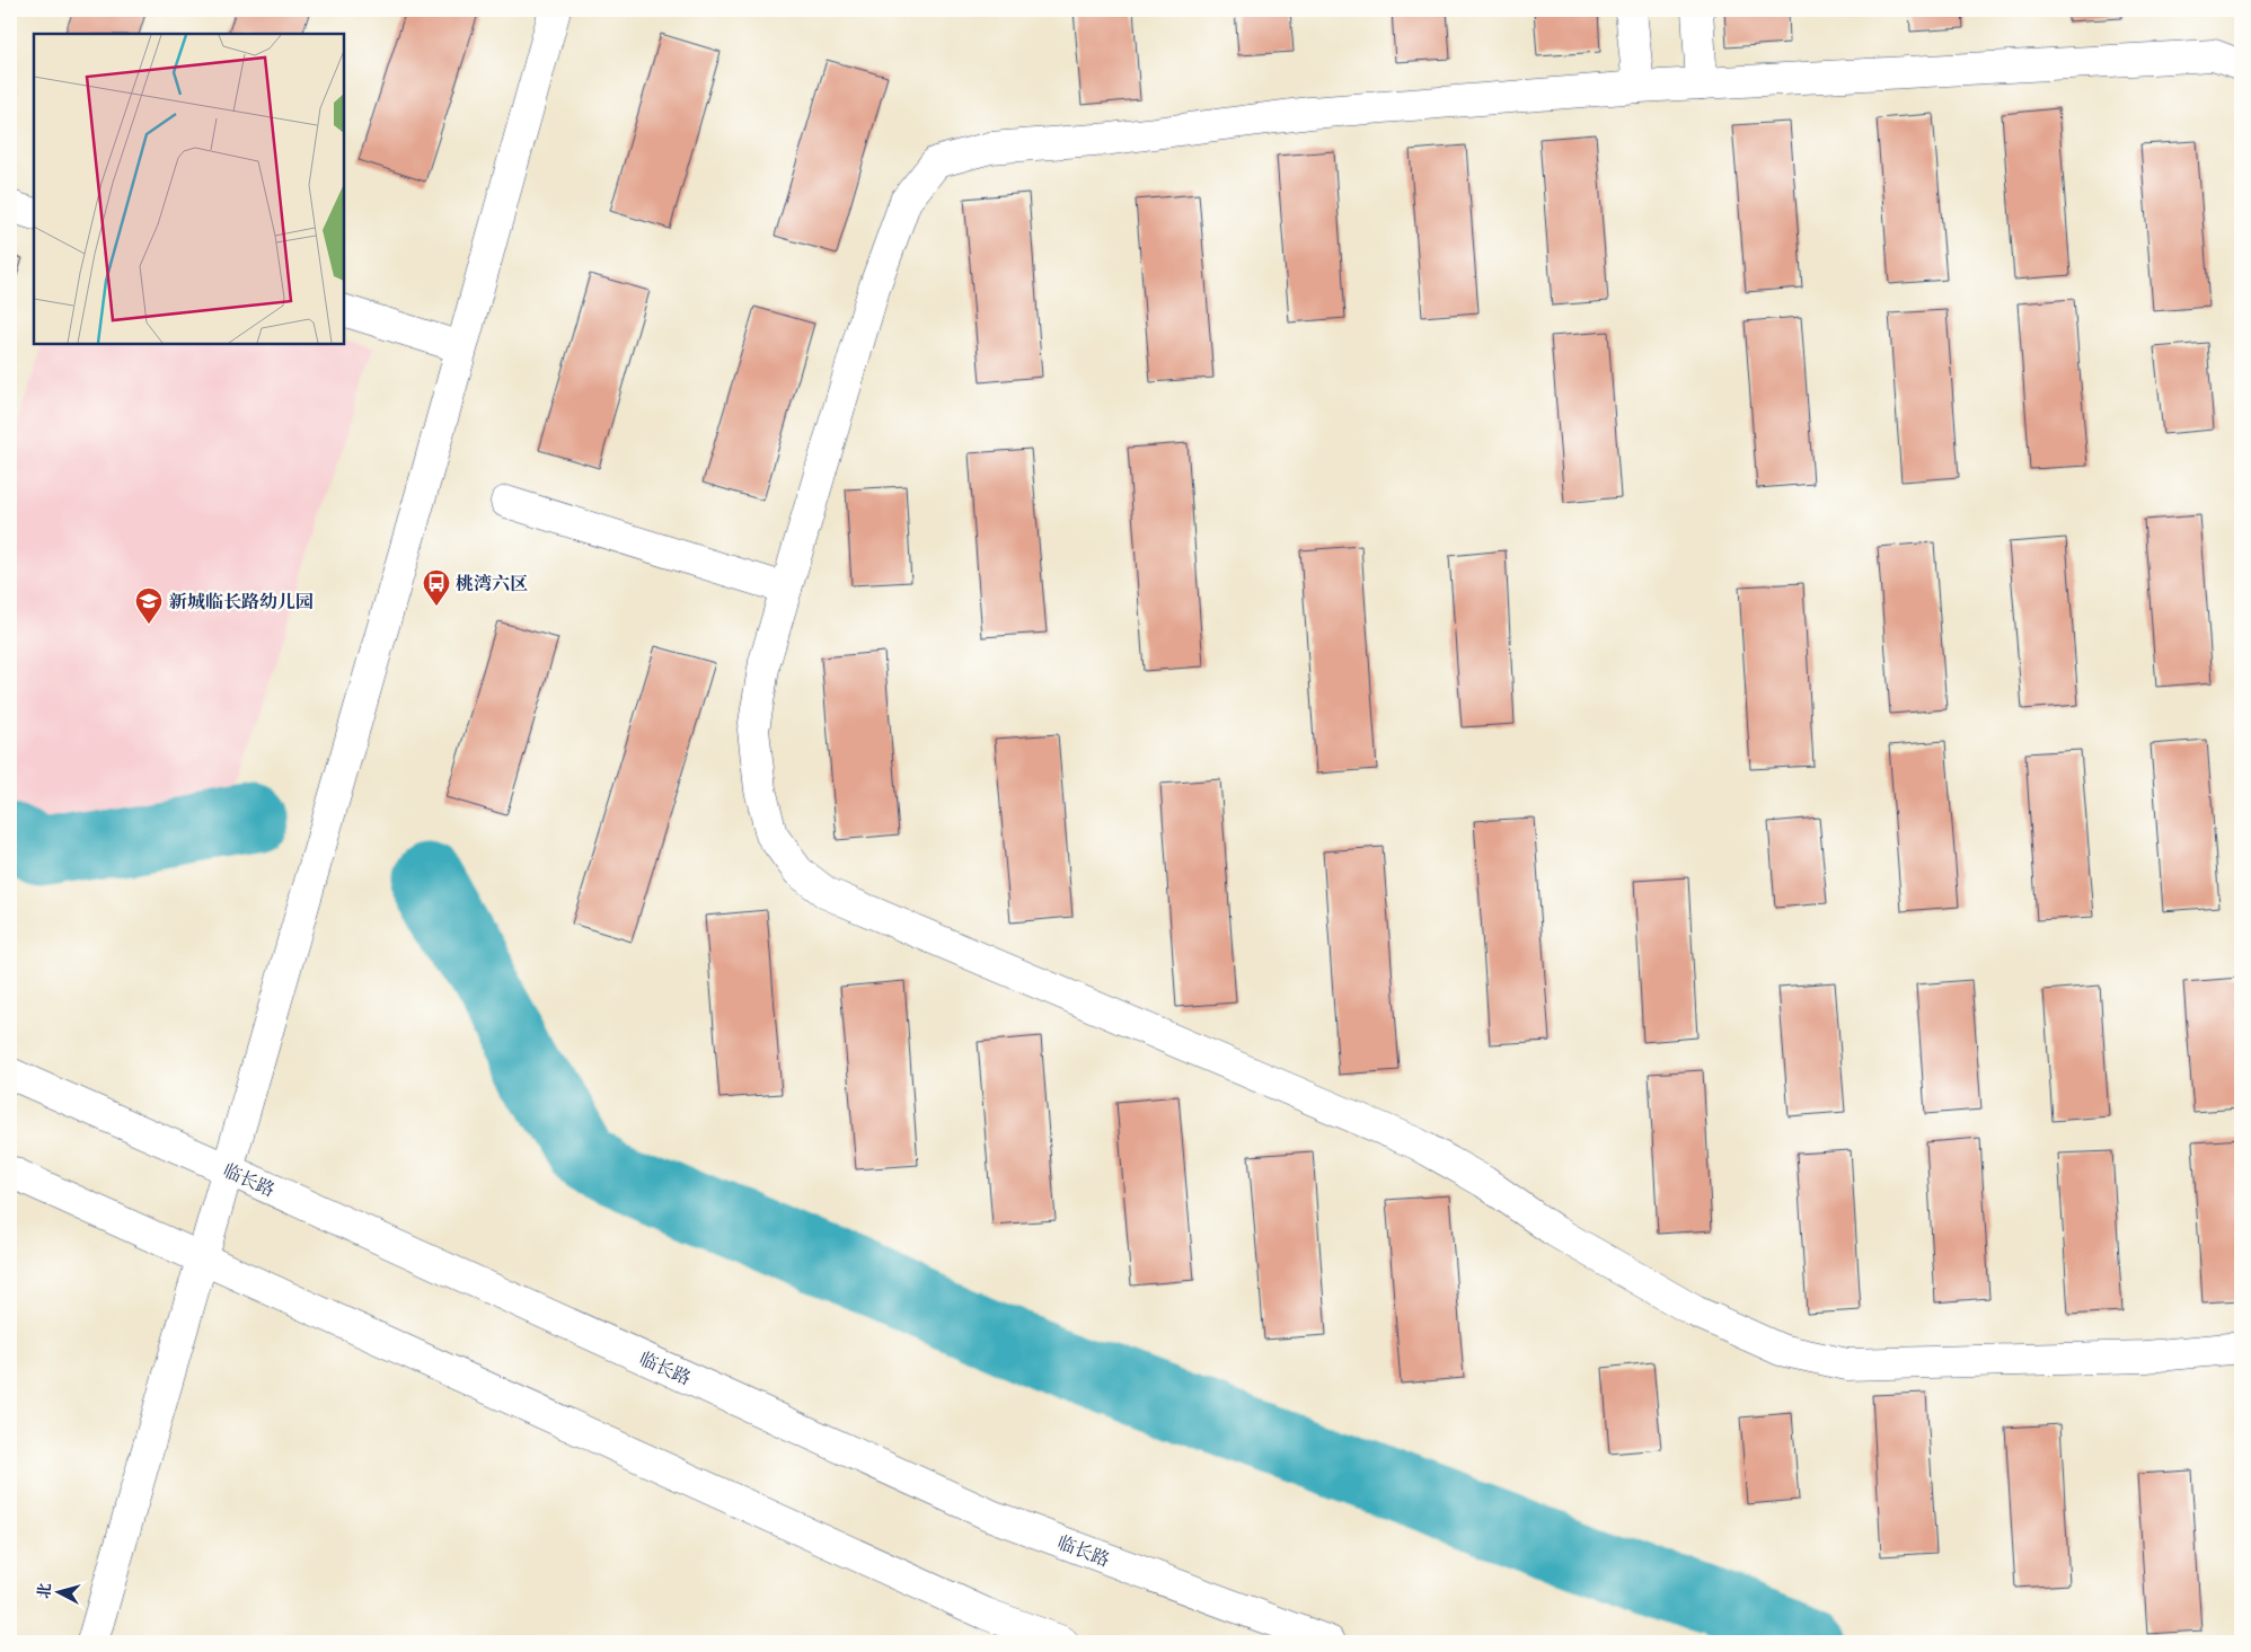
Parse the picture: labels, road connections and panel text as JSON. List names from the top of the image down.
{
  "streets": {
    "street": ["临长路"]
  },
  "places": {
    "bus stop": ["桃湾六区"],
    "school or university": ["新城临长路幼儿园"]
  },
  "north": "left"
}
